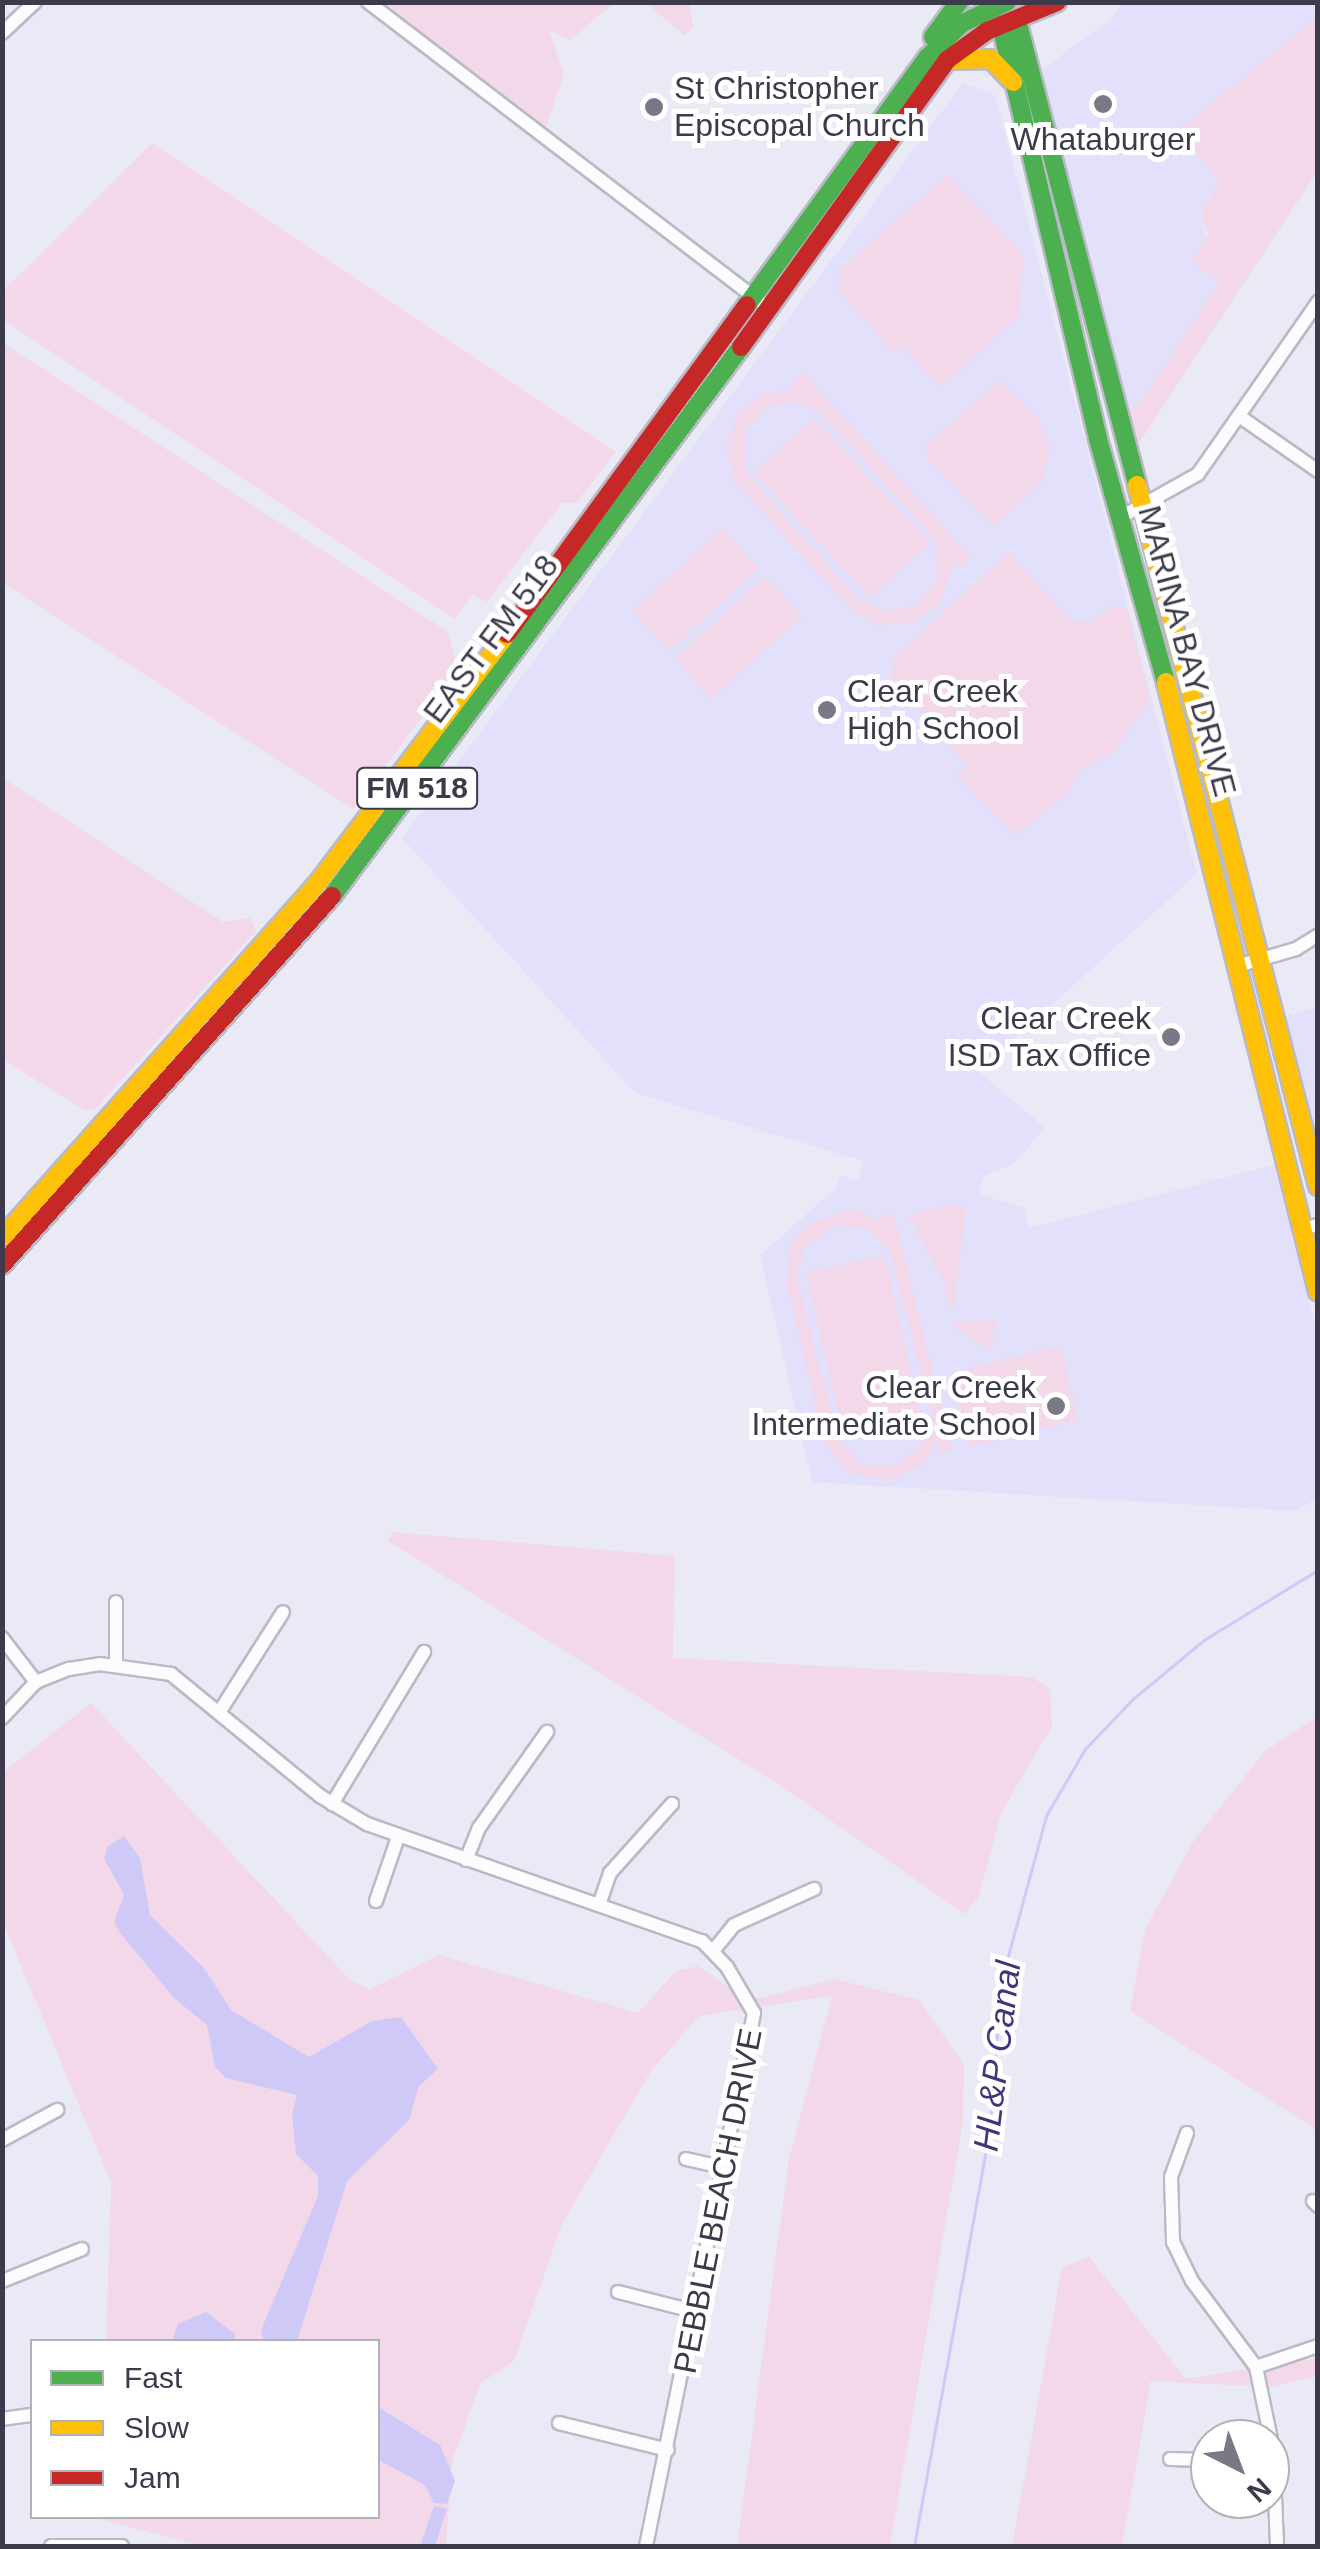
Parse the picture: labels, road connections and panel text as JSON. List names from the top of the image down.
{
  "streets": {
    "main road": ["EAST FM 518", "MARINA BAY DRIVE", "FM 518"],
    "street": ["PEBBLE BEACH DRIVE"]
  },
  "crossings": [
    ["EAST FM 518", "FM 518"]
  ],
  "water": ["HL&P Canal"],
  "places": [
    "Whataburger",
    "St Christopher Episcopal Church",
    "Clear Creek High School",
    "Clear Creek ISD Tax Office",
    "Clear Creek Intermediate School"
  ],
  "legend": ["Fast", "Slow", "Jam"],
  "north": "bottom right"
}
